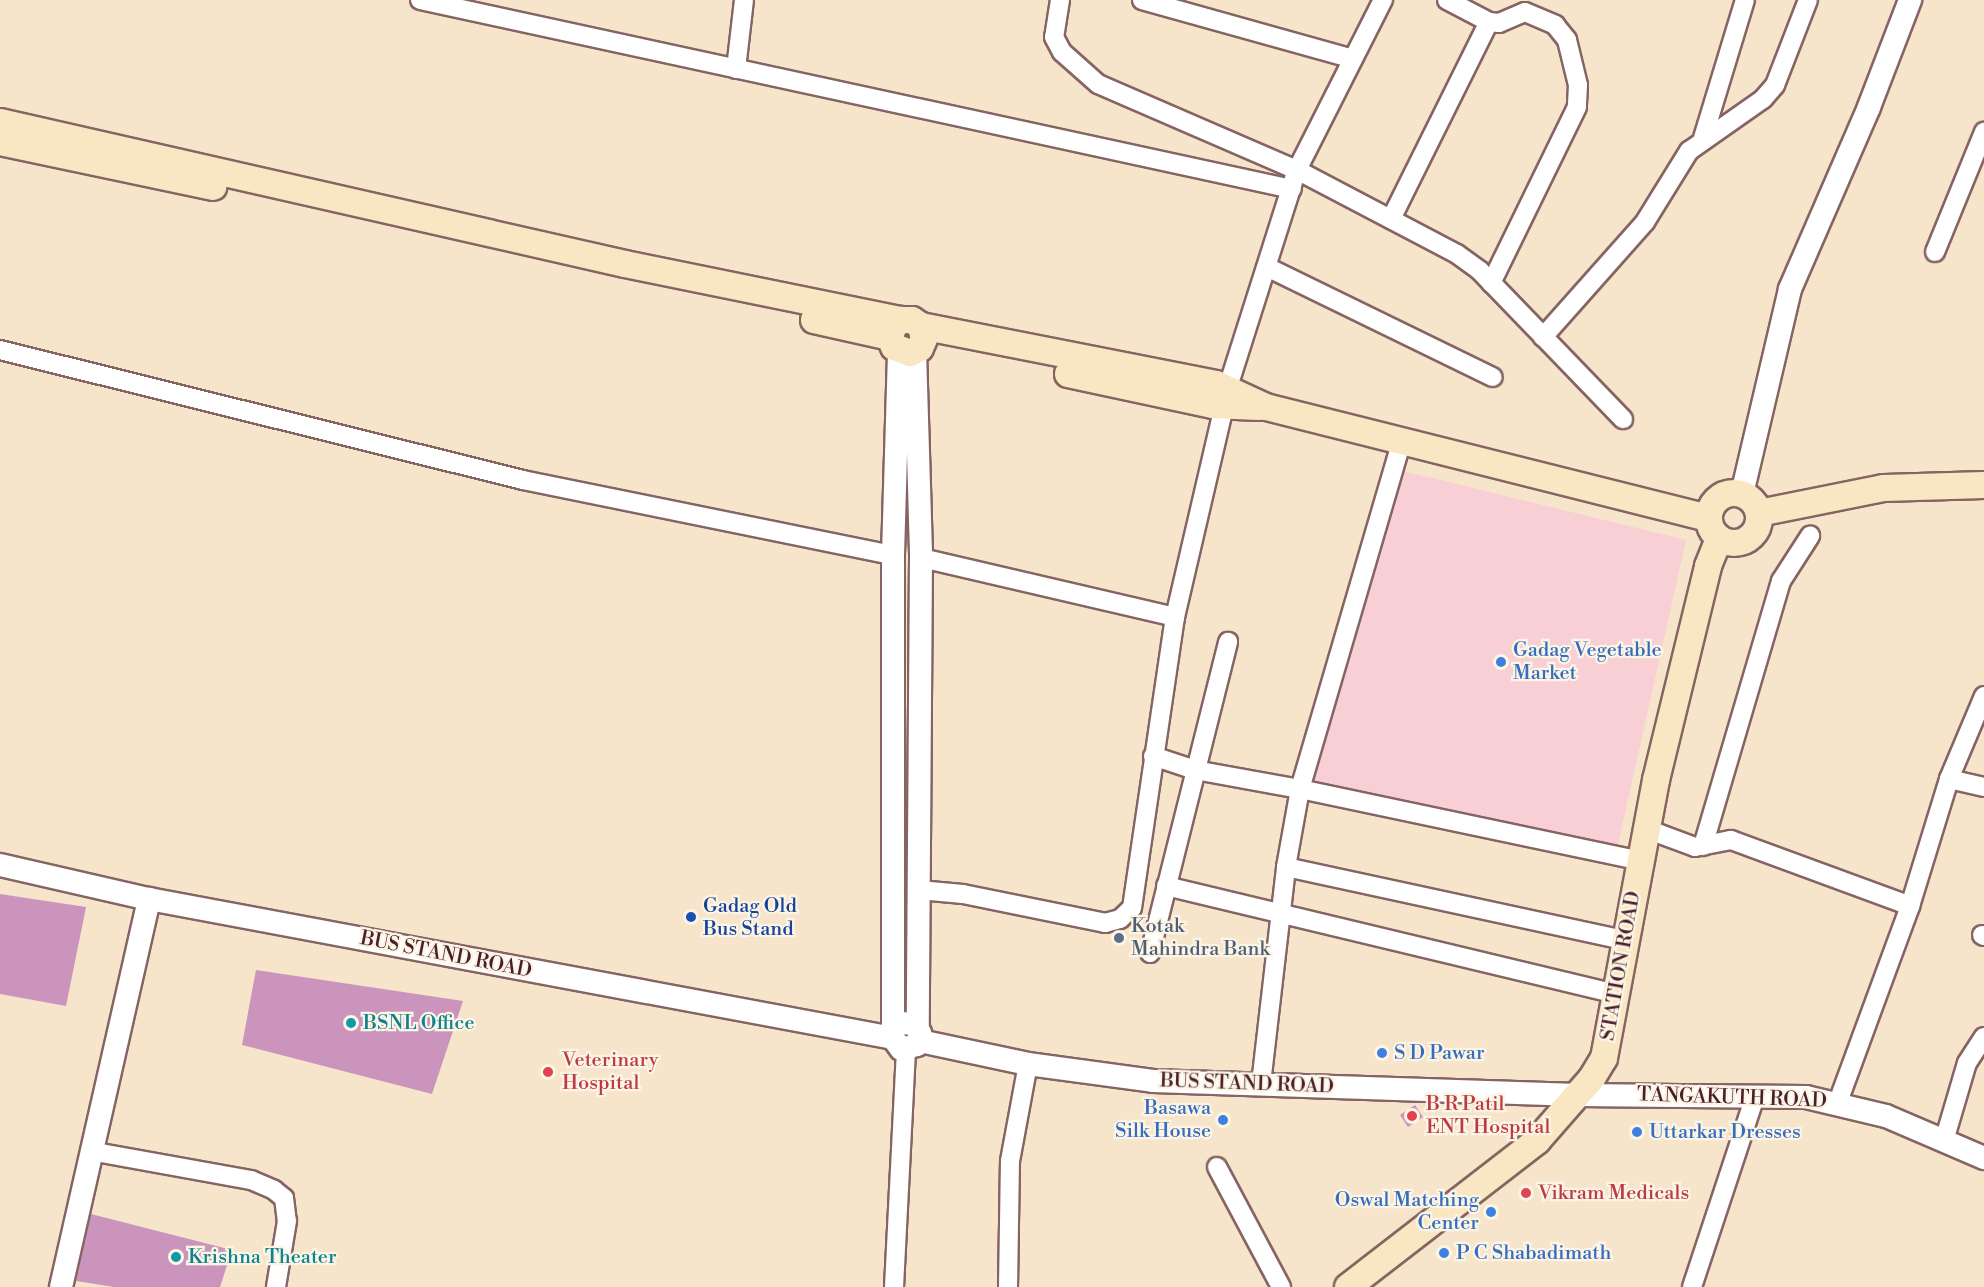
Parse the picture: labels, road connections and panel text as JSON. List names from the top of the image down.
{
  "streets": {
    "main road": ["STATION ROAD"],
    "street": ["BUS STAND ROAD", "TANGAKUTH ROAD"]
  },
  "crossings": [
    ["BUS STAND ROAD", "STATION ROAD"],
    ["BUS STAND ROAD", "TANGAKUTH ROAD"],
    ["STATION ROAD", "TANGAKUTH ROAD"]
  ],
  "places": [
    "Gadag Vegetable Market",
    "Gadag Old Bus Stand",
    "Kotak Mahindra Bank",
    "BSNL Office",
    "S D Pawar",
    "Veterinary Hospital",
    "B R Patil ENT Hospital",
    "Basawa Silk House",
    "Uttarkar Dresses",
    "Vikram Medicals",
    "Oswal Matching Center",
    "P C Shabadimath",
    "Krishna Theater"
  ]
}
